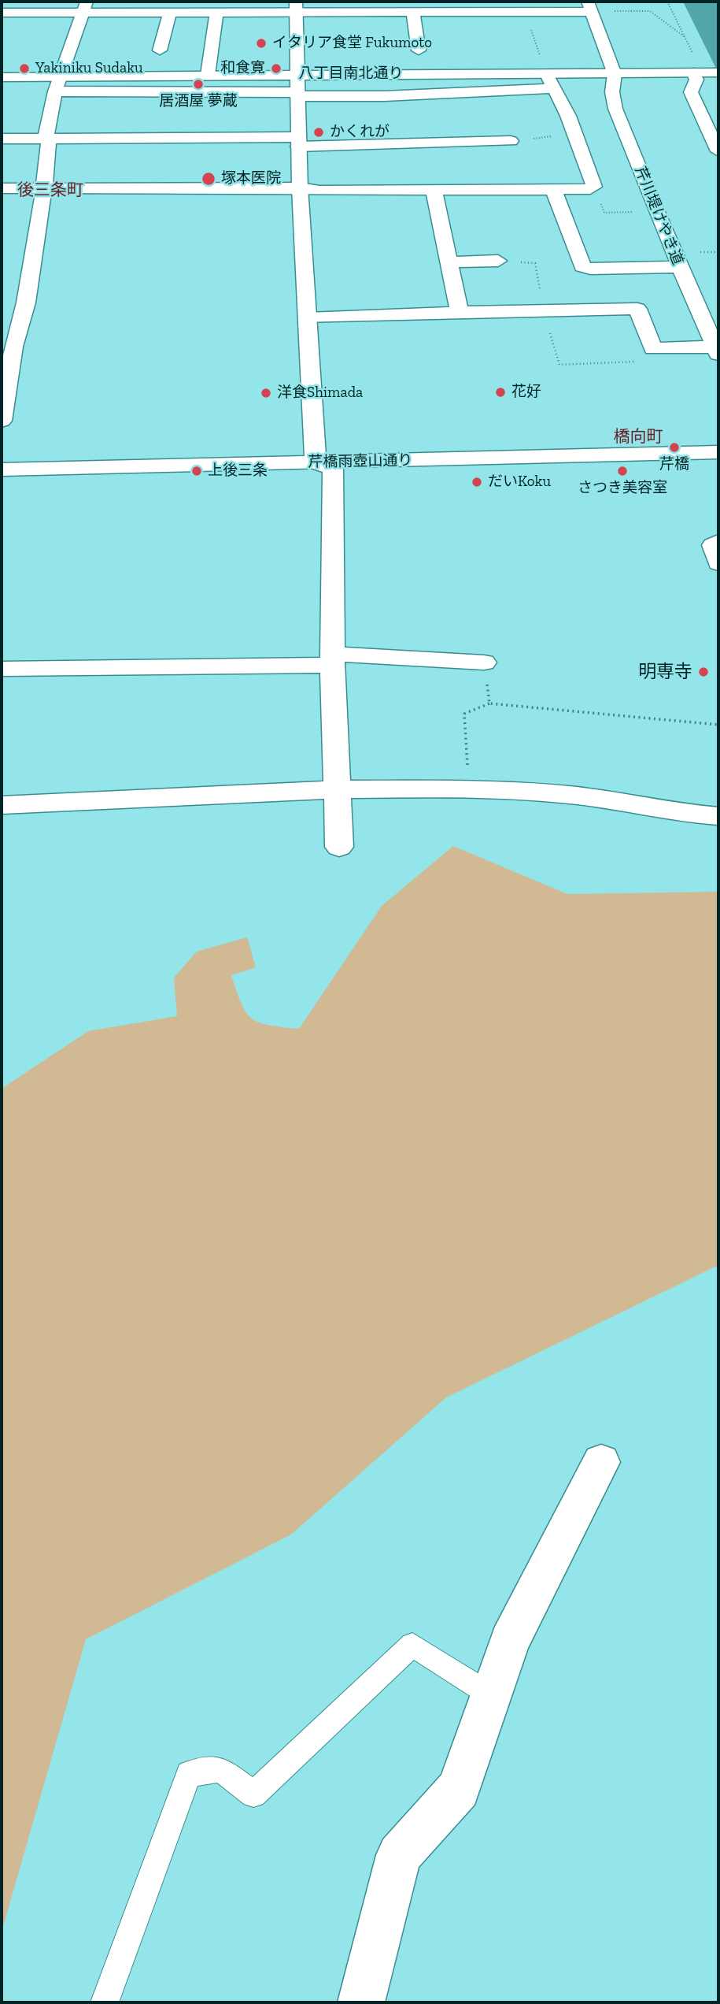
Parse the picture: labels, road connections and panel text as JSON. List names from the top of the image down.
{
  "streets": {
    "street": ["八丁目南北通り", "芹川堤けやき道", "芹橋雨壺山通り"]
  },
  "crossings": [
    ["八丁目南北通り", "芹川堤けやき道"]
  ],
  "districts": ["後三条町", "橋向町"],
  "places": [
    "イタリア食堂 Fukumoto",
    "Yakiniku Sudaku",
    "和食寛",
    "居酒屋 夢蔵",
    "かくれが",
    "塚本医院",
    "花好",
    "洋食Shimada",
    "芹橋",
    "上後三条",
    "さつき美容室",
    "だいKoku",
    "明専寺"
  ]
}
